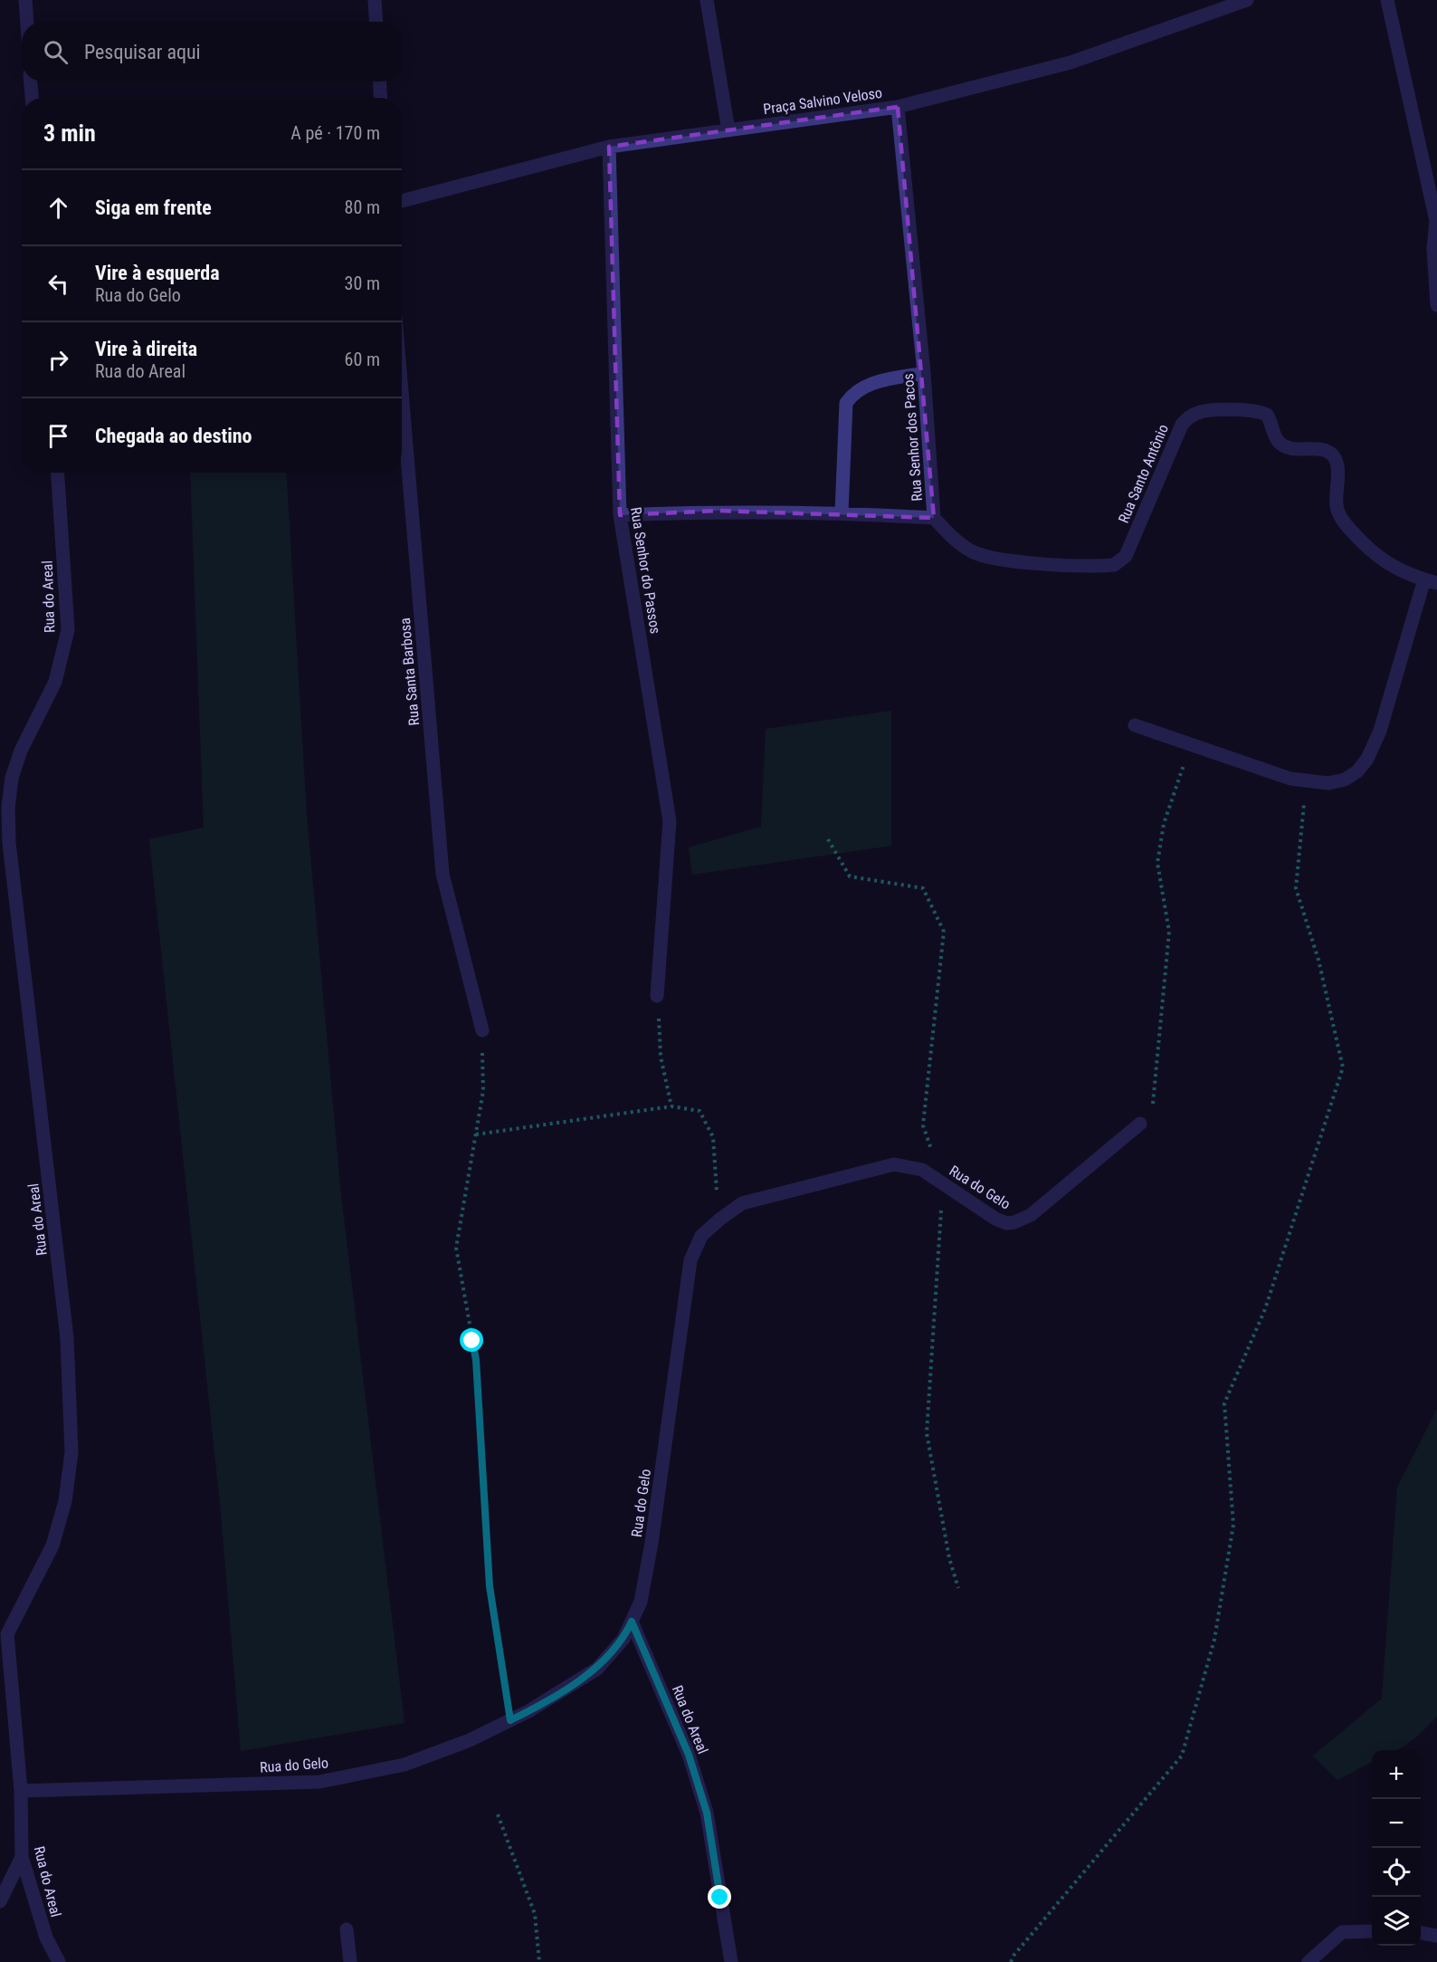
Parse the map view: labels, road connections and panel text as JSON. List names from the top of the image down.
{
  "streets": {
    "street": [
      "Praça Salvino Veloso",
      "Rua Senhor dos Pacos",
      "Rua Santo Antônio",
      "Rua Senhor do Passos",
      "Rua do Areal",
      "Rua Santa Barbosa",
      "Rua do Gelo"
    ]
  },
  "crossings": [
    ["Praça Salvino Veloso", "Rua Senhor dos Pacos"],
    ["Praça Salvino Veloso", "Rua Senhor do Passos"],
    ["Rua Senhor dos Pacos", "Rua Santo Antônio"],
    ["Rua Senhor dos Pacos", "Rua Senhor do Passos"],
    ["Rua do Areal", "Rua do Gelo"]
  ],
  "page": {
    "search": "Pesquisar aqui",
    "heading": ["3 min", "A pé · 170 m"],
    "list": [
      ["Siga em frente", "80 m"],
      ["Vire à esquerda", "Rua do Gelo", "30 m"],
      ["Vire à direita", "Rua do Areal", "60 m"],
      "Chegada ao destino"
    ],
    "map_buttons": ["+", "−"]
  }
}
